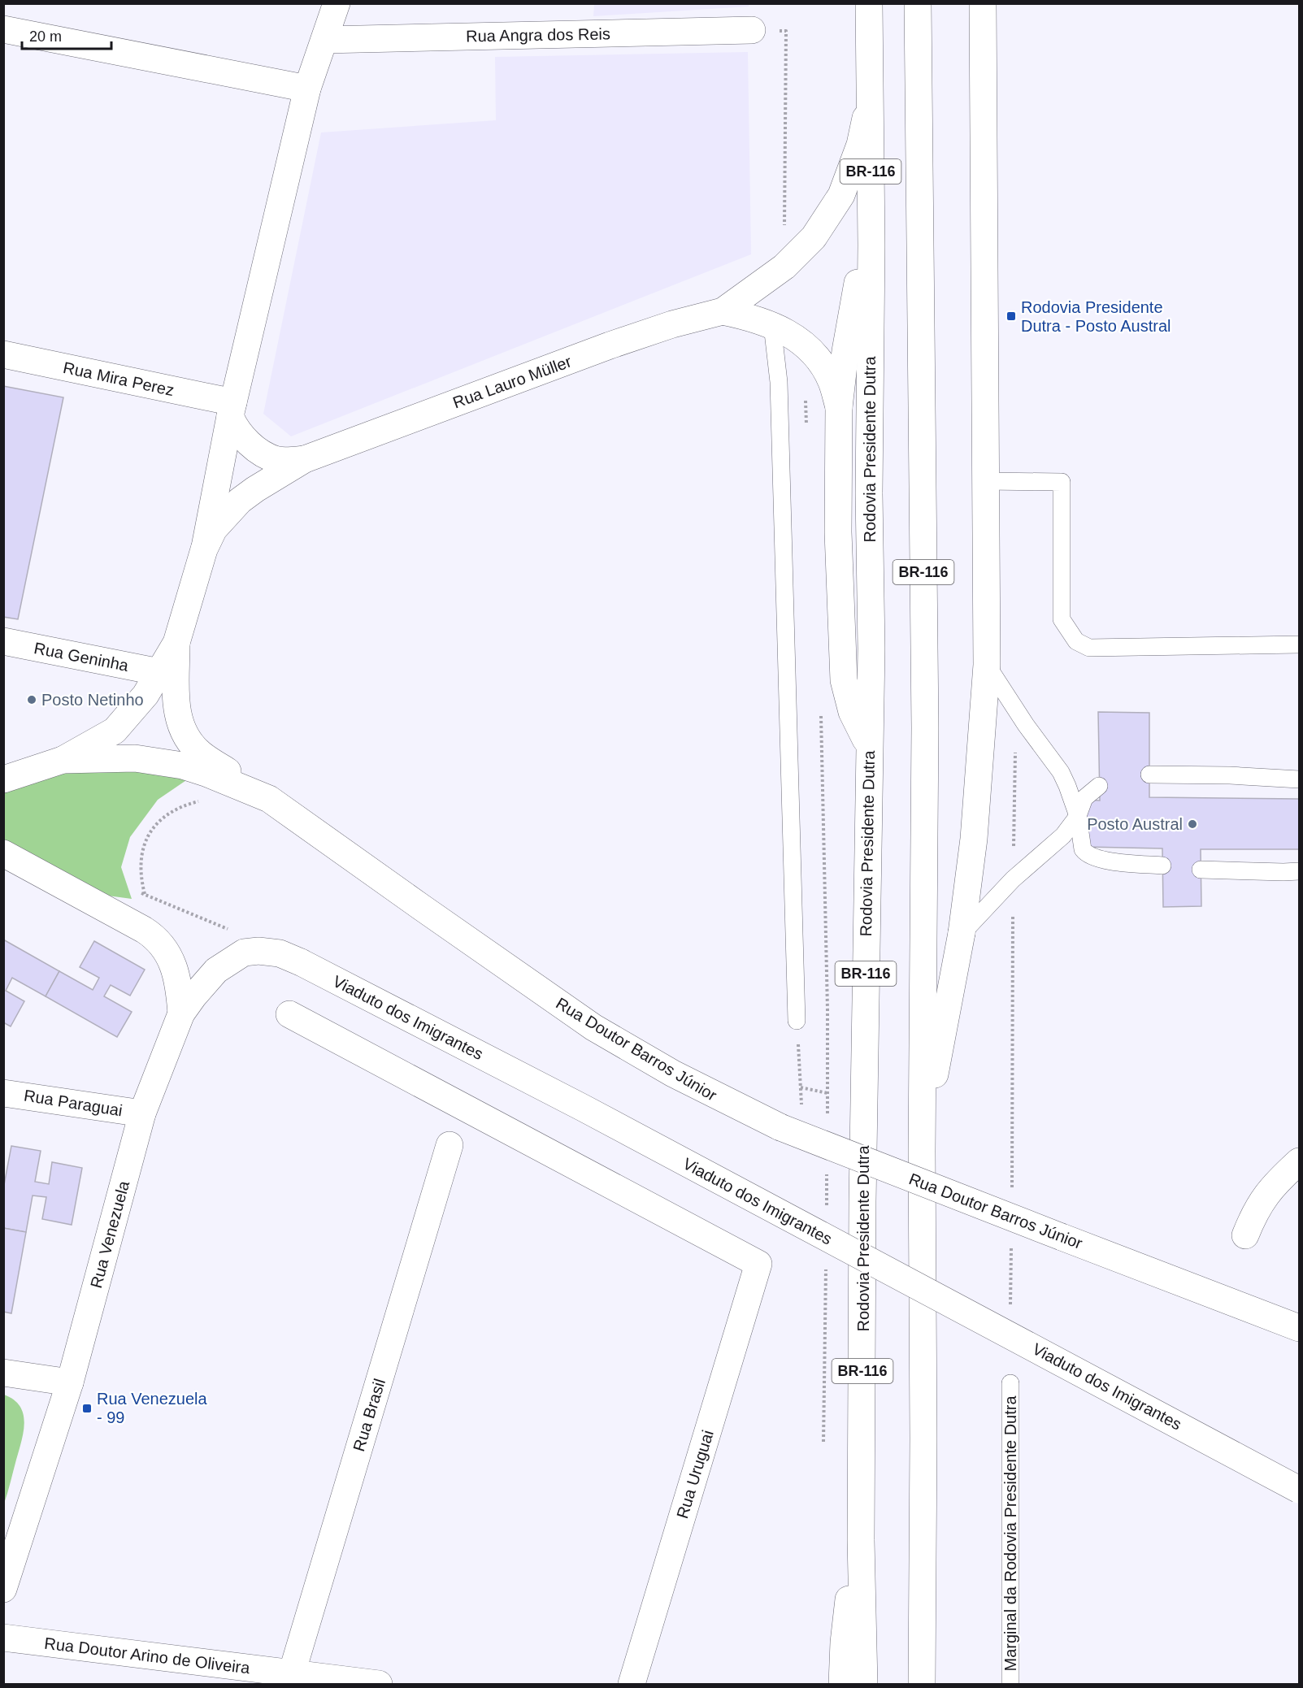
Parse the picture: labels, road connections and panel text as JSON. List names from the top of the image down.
{
  "streets": {
    "main road": [
      "Rua Angra dos Reis",
      "BR-116",
      "Rua Mira Perez",
      "Rua Lauro Müller",
      "Rodovia Presidente Dutra",
      "Rua Geninha",
      "Viaduto dos Imigrantes",
      "Rua Doutor Barros Júnior",
      "Rua Paraguai",
      "Rua Venezuela",
      "Rua Brasil",
      "Rua Uruguai",
      "Rua Doutor Arino de Oliveira"
    ],
    "lane": ["Marginal da Rodovia Presidente Dutra"]
  },
  "crossings": [
    ["Rua Angra dos Reis", "Rua Lauro Müller"],
    ["BR-116", "Rodovia Presidente Dutra"],
    ["Rua Mira Perez", "Rua Lauro Müller"],
    ["Rua Lauro Müller", "Rodovia Presidente Dutra"],
    ["Rua Lauro Müller", "Rua Geninha"],
    ["Rua Lauro Müller", "Rua Doutor Barros Júnior"],
    ["Viaduto dos Imigrantes", "Rua Venezuela"],
    ["Rua Paraguai", "Rua Venezuela"],
    ["Rua Brasil", "Rua Doutor Arino de Oliveira"]
  ],
  "places": {
    "transit": ["Rodovia Presidente Dutra - Posto Austral", "Rua Venezuela - 99"],
    "other": ["Posto Netinho", "Posto Austral"]
  },
  "scale_bar": "20 m"
}
